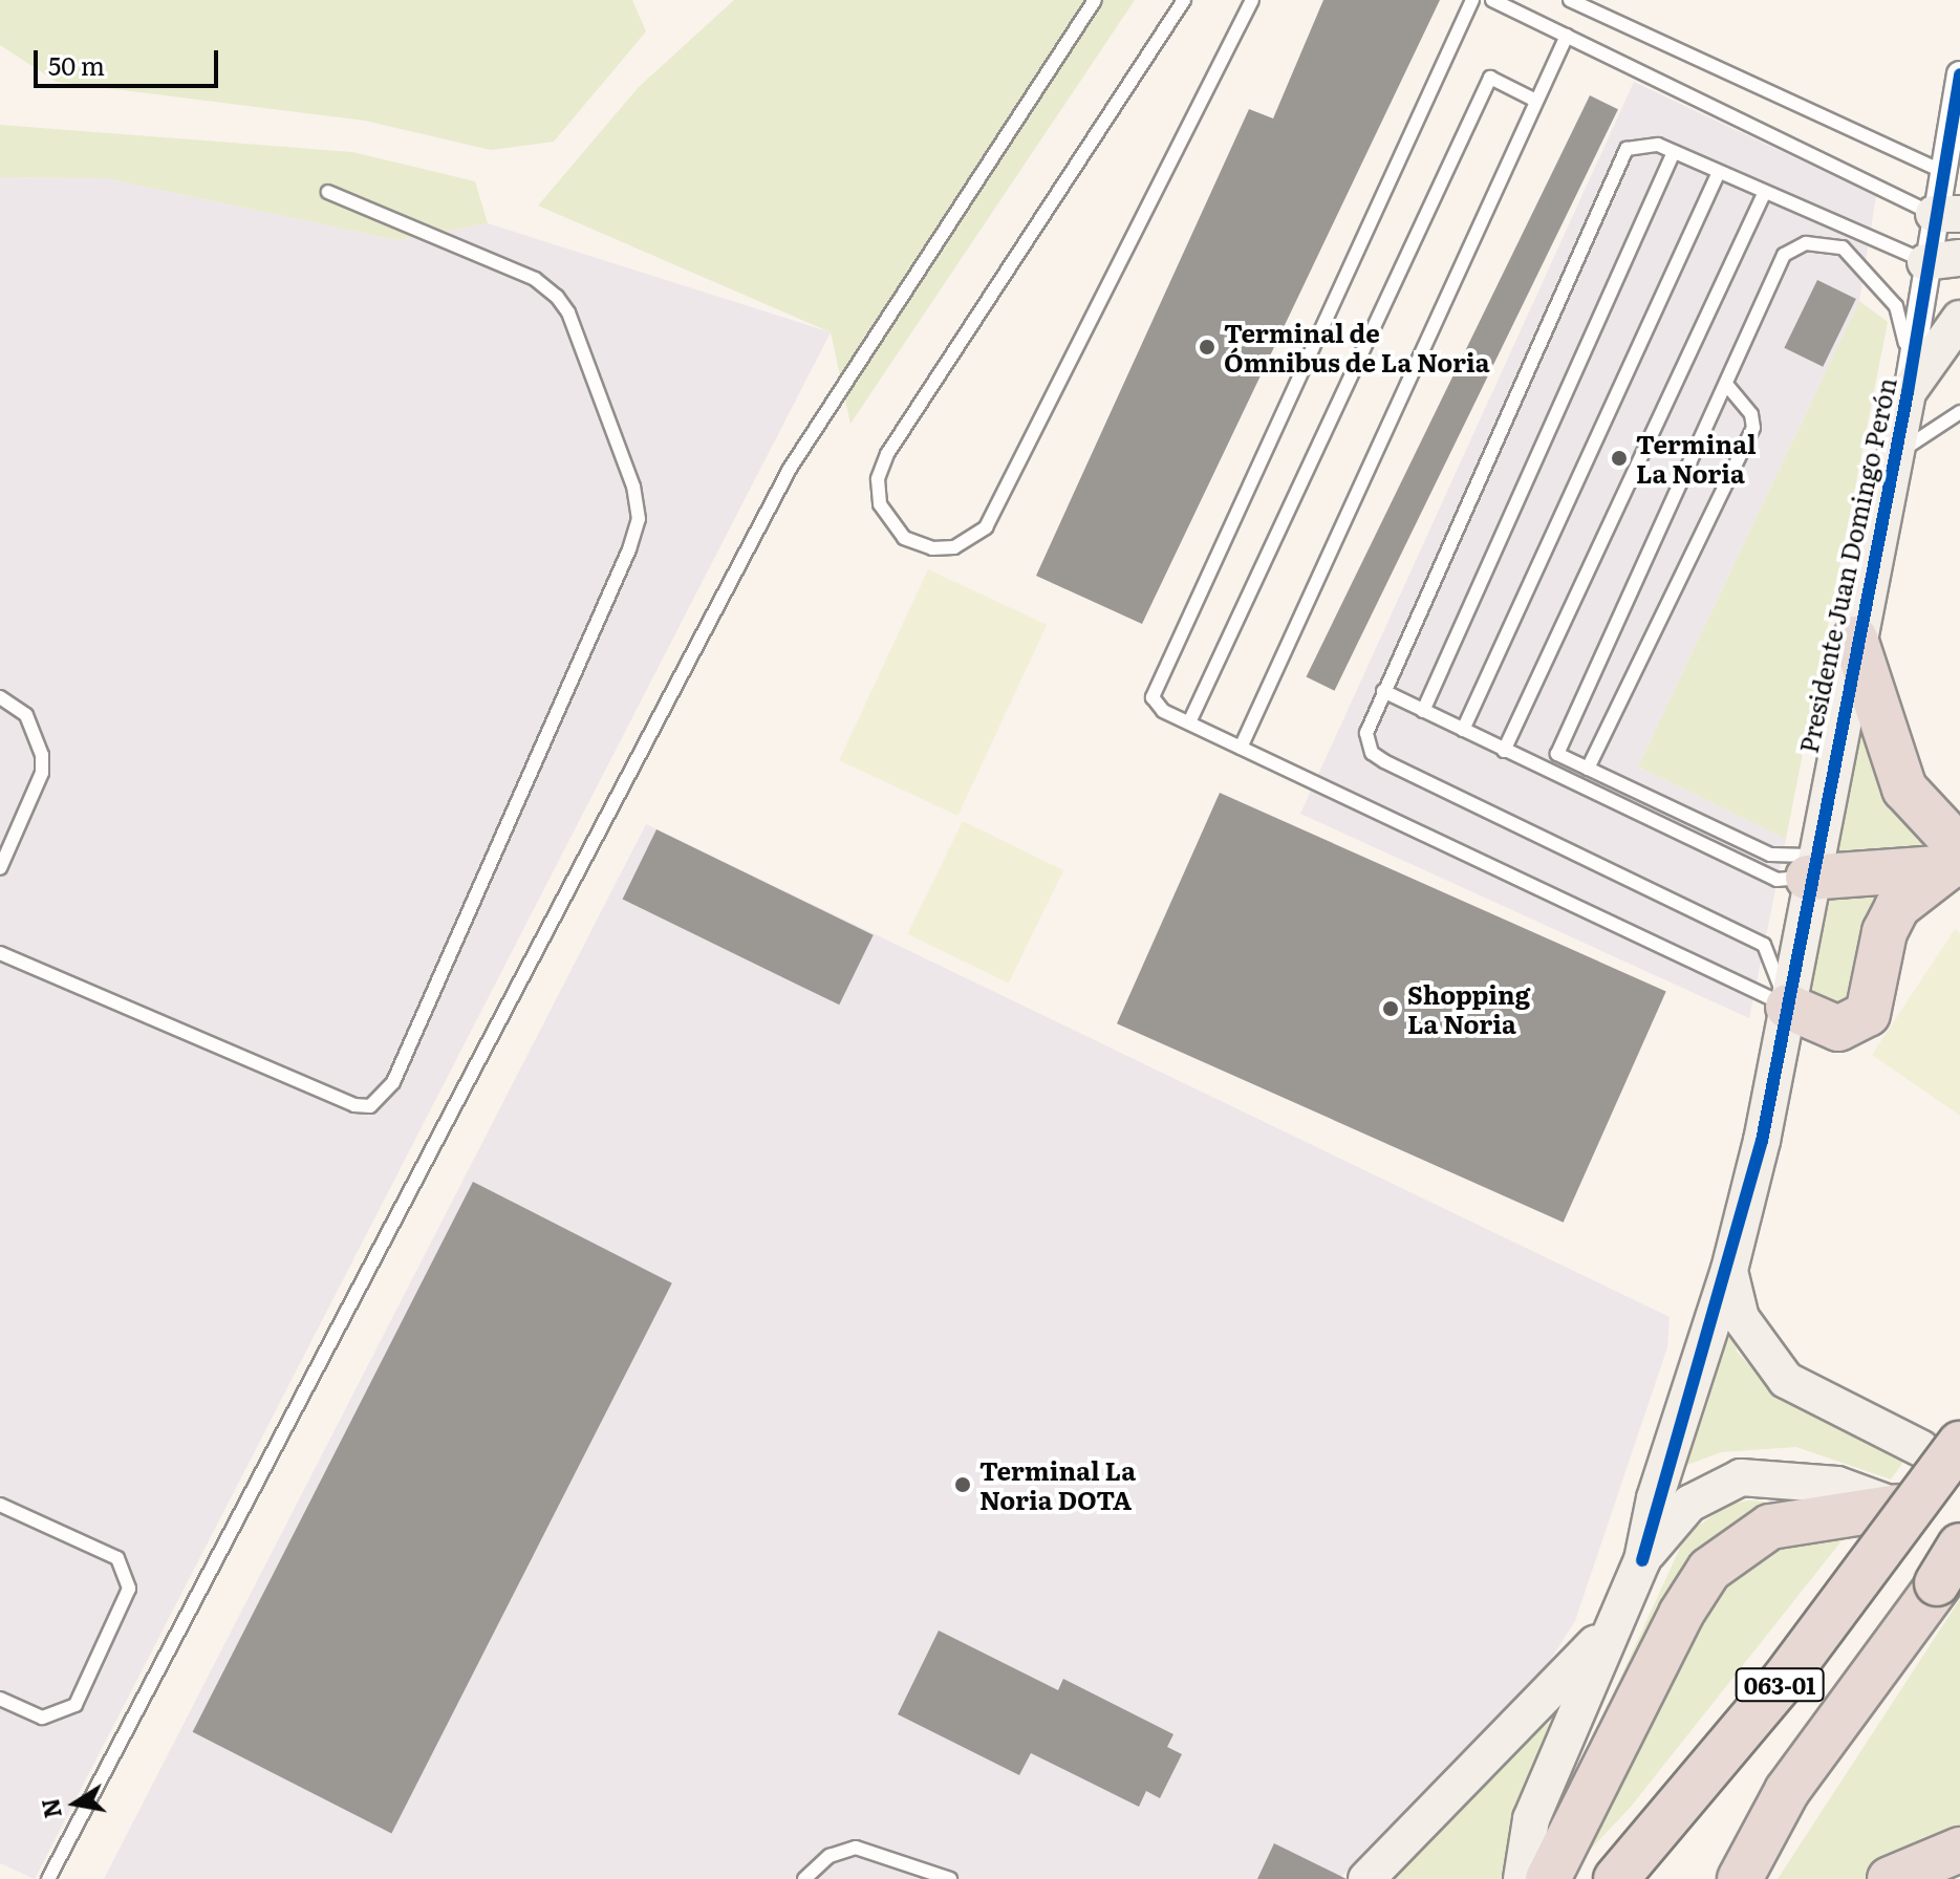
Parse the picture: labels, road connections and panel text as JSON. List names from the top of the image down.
{
  "streets": {
    "highway": ["063-01"],
    "street": ["Presidente Juan Domingo Perón"]
  },
  "places": [
    "Terminal de Ómnibus de La Noria",
    "Terminal La Noria",
    "Shopping La Noria",
    "Terminal La Noria DOTA"
  ],
  "scale_bar": "50 m",
  "north": "left"
}
